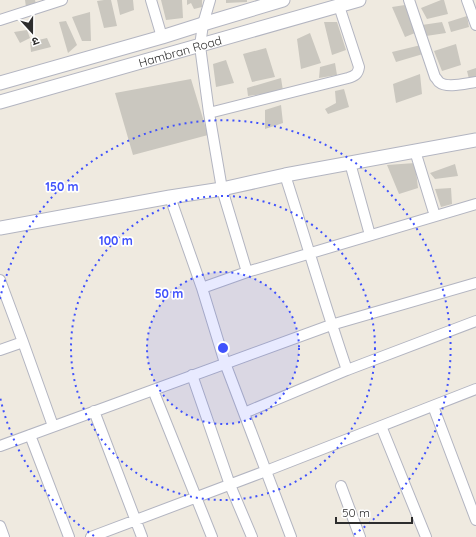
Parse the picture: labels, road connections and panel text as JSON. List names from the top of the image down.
{
  "streets": {
    "main road": ["Hambran Road"]
  },
  "scale_bar": "50 m",
  "north": "bottom",
  "rings": ["150 m", "100 m", "50 m"]
}
